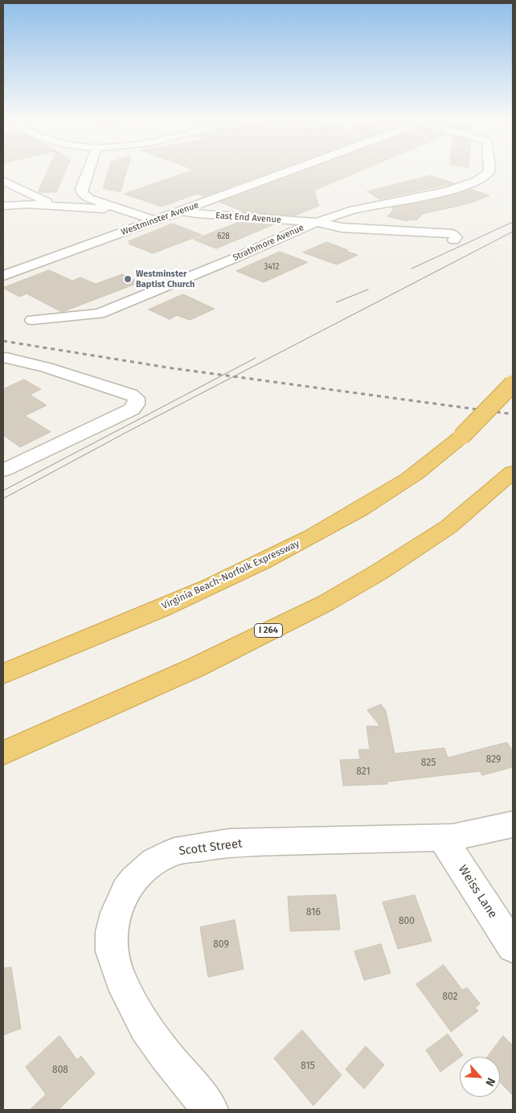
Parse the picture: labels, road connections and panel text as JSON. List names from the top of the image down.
{
  "streets": {
    "highway": ["Virginia Beach-Norfolk Expressway", "I 264"],
    "street": [
      "East End Avenue",
      "Westminster Avenue",
      "Strathmore Avenue",
      "Scott Street",
      "Weiss Lane"
    ]
  },
  "crossings": [
    ["East End Avenue", "Westminster Avenue"],
    ["East End Avenue", "Strathmore Avenue"],
    ["Scott Street", "Weiss Lane"]
  ],
  "places": ["Westminster Baptist Church"],
  "house_numbers": [
    "628",
    "3412",
    "829",
    "825",
    "821",
    "816",
    "800",
    "809",
    "802",
    "815",
    "808"
  ],
  "north": "bottom right"
}
